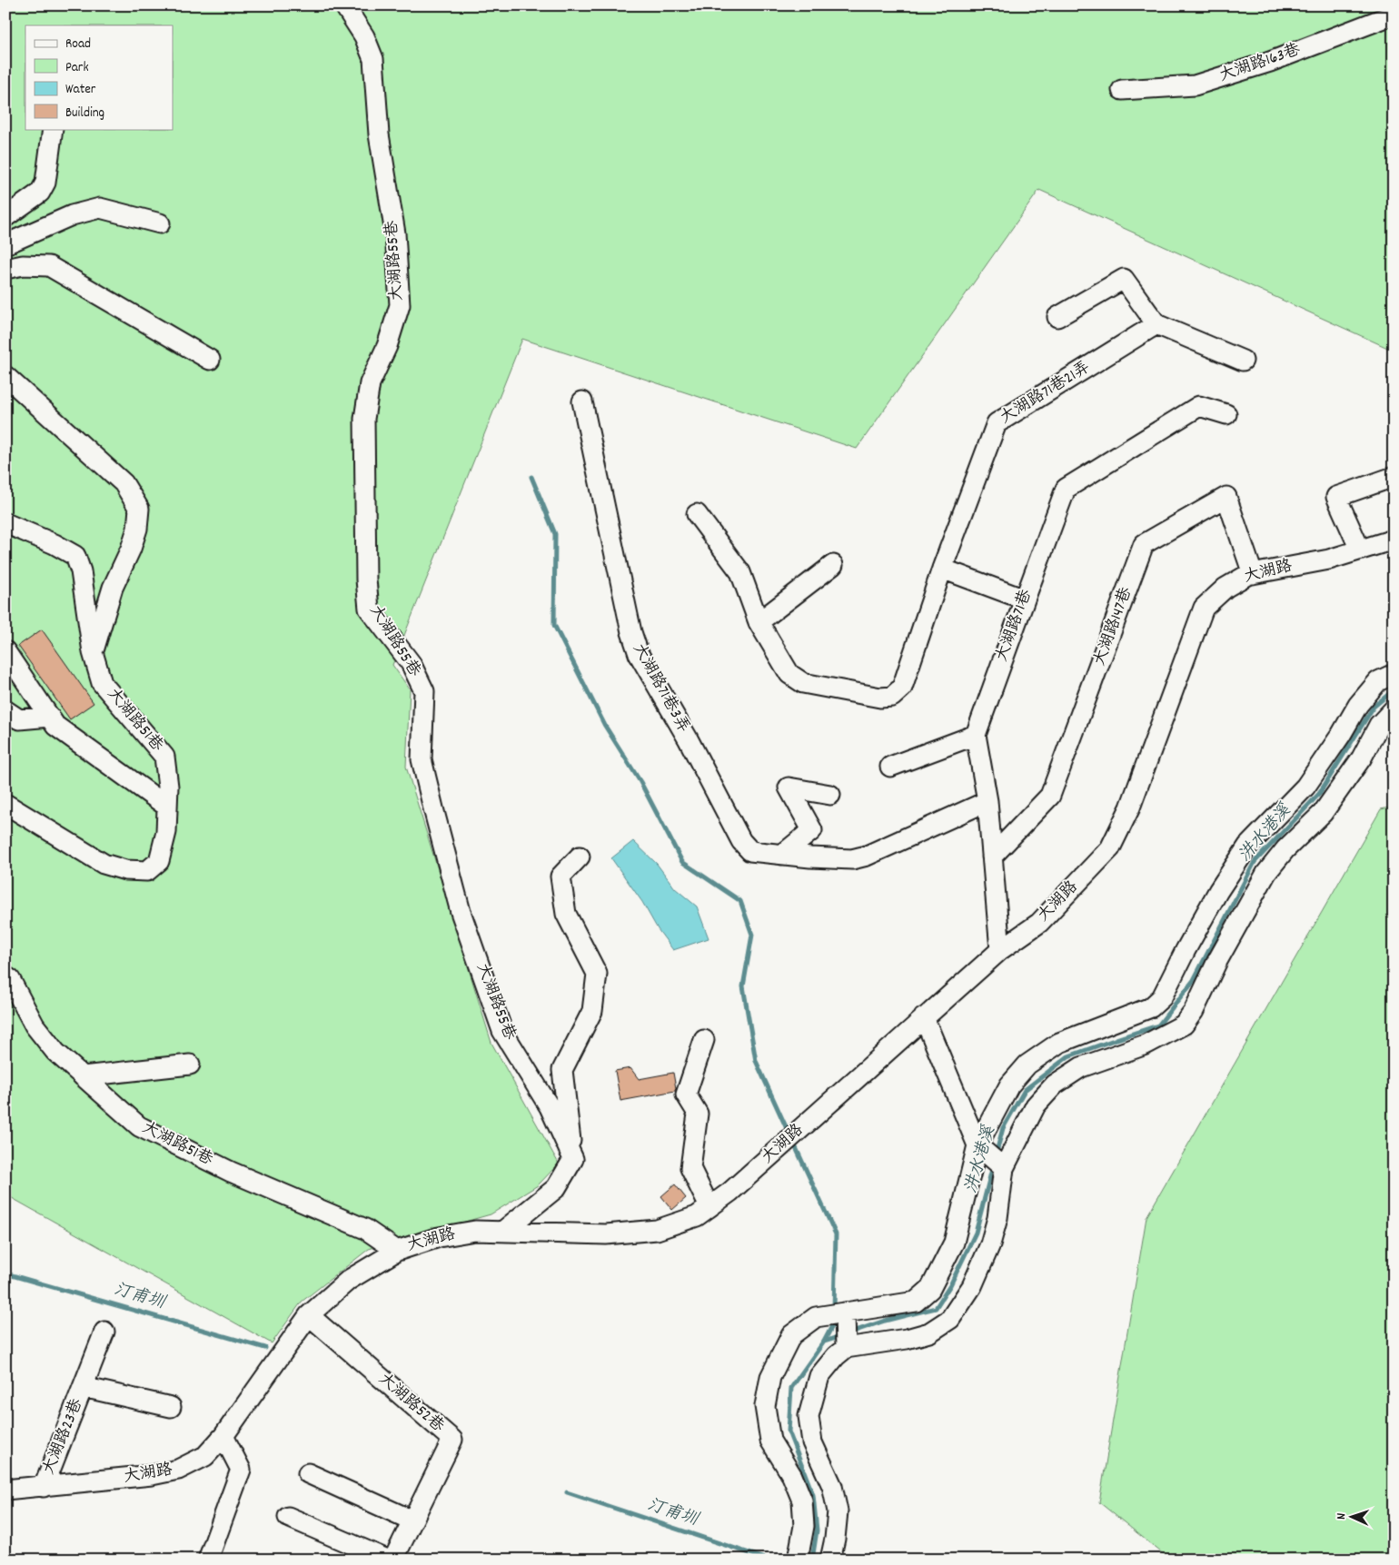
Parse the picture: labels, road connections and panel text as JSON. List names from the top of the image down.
{
  "streets": {
    "street": [
      "大湖路163巷",
      "大湖路55巷",
      "大湖路71巷21弄",
      "大湖路",
      "大湖路71巷",
      "大湖路147巷",
      "大湖路71巷3弄",
      "大湖路51巷",
      "大湖路52巷",
      "大湖路23巷"
    ]
  },
  "crossings": [
    ["大湖路", "大湖路147巷"],
    ["大湖路", "大湖路51巷"],
    ["大湖路", "大湖路52巷"],
    ["大湖路", "大湖路23巷"]
  ],
  "water": ["汫水港溪", "汀甫圳"],
  "legend": [
    "Road",
    "Park",
    "Water",
    "Building"
  ],
  "north": "left"
}
